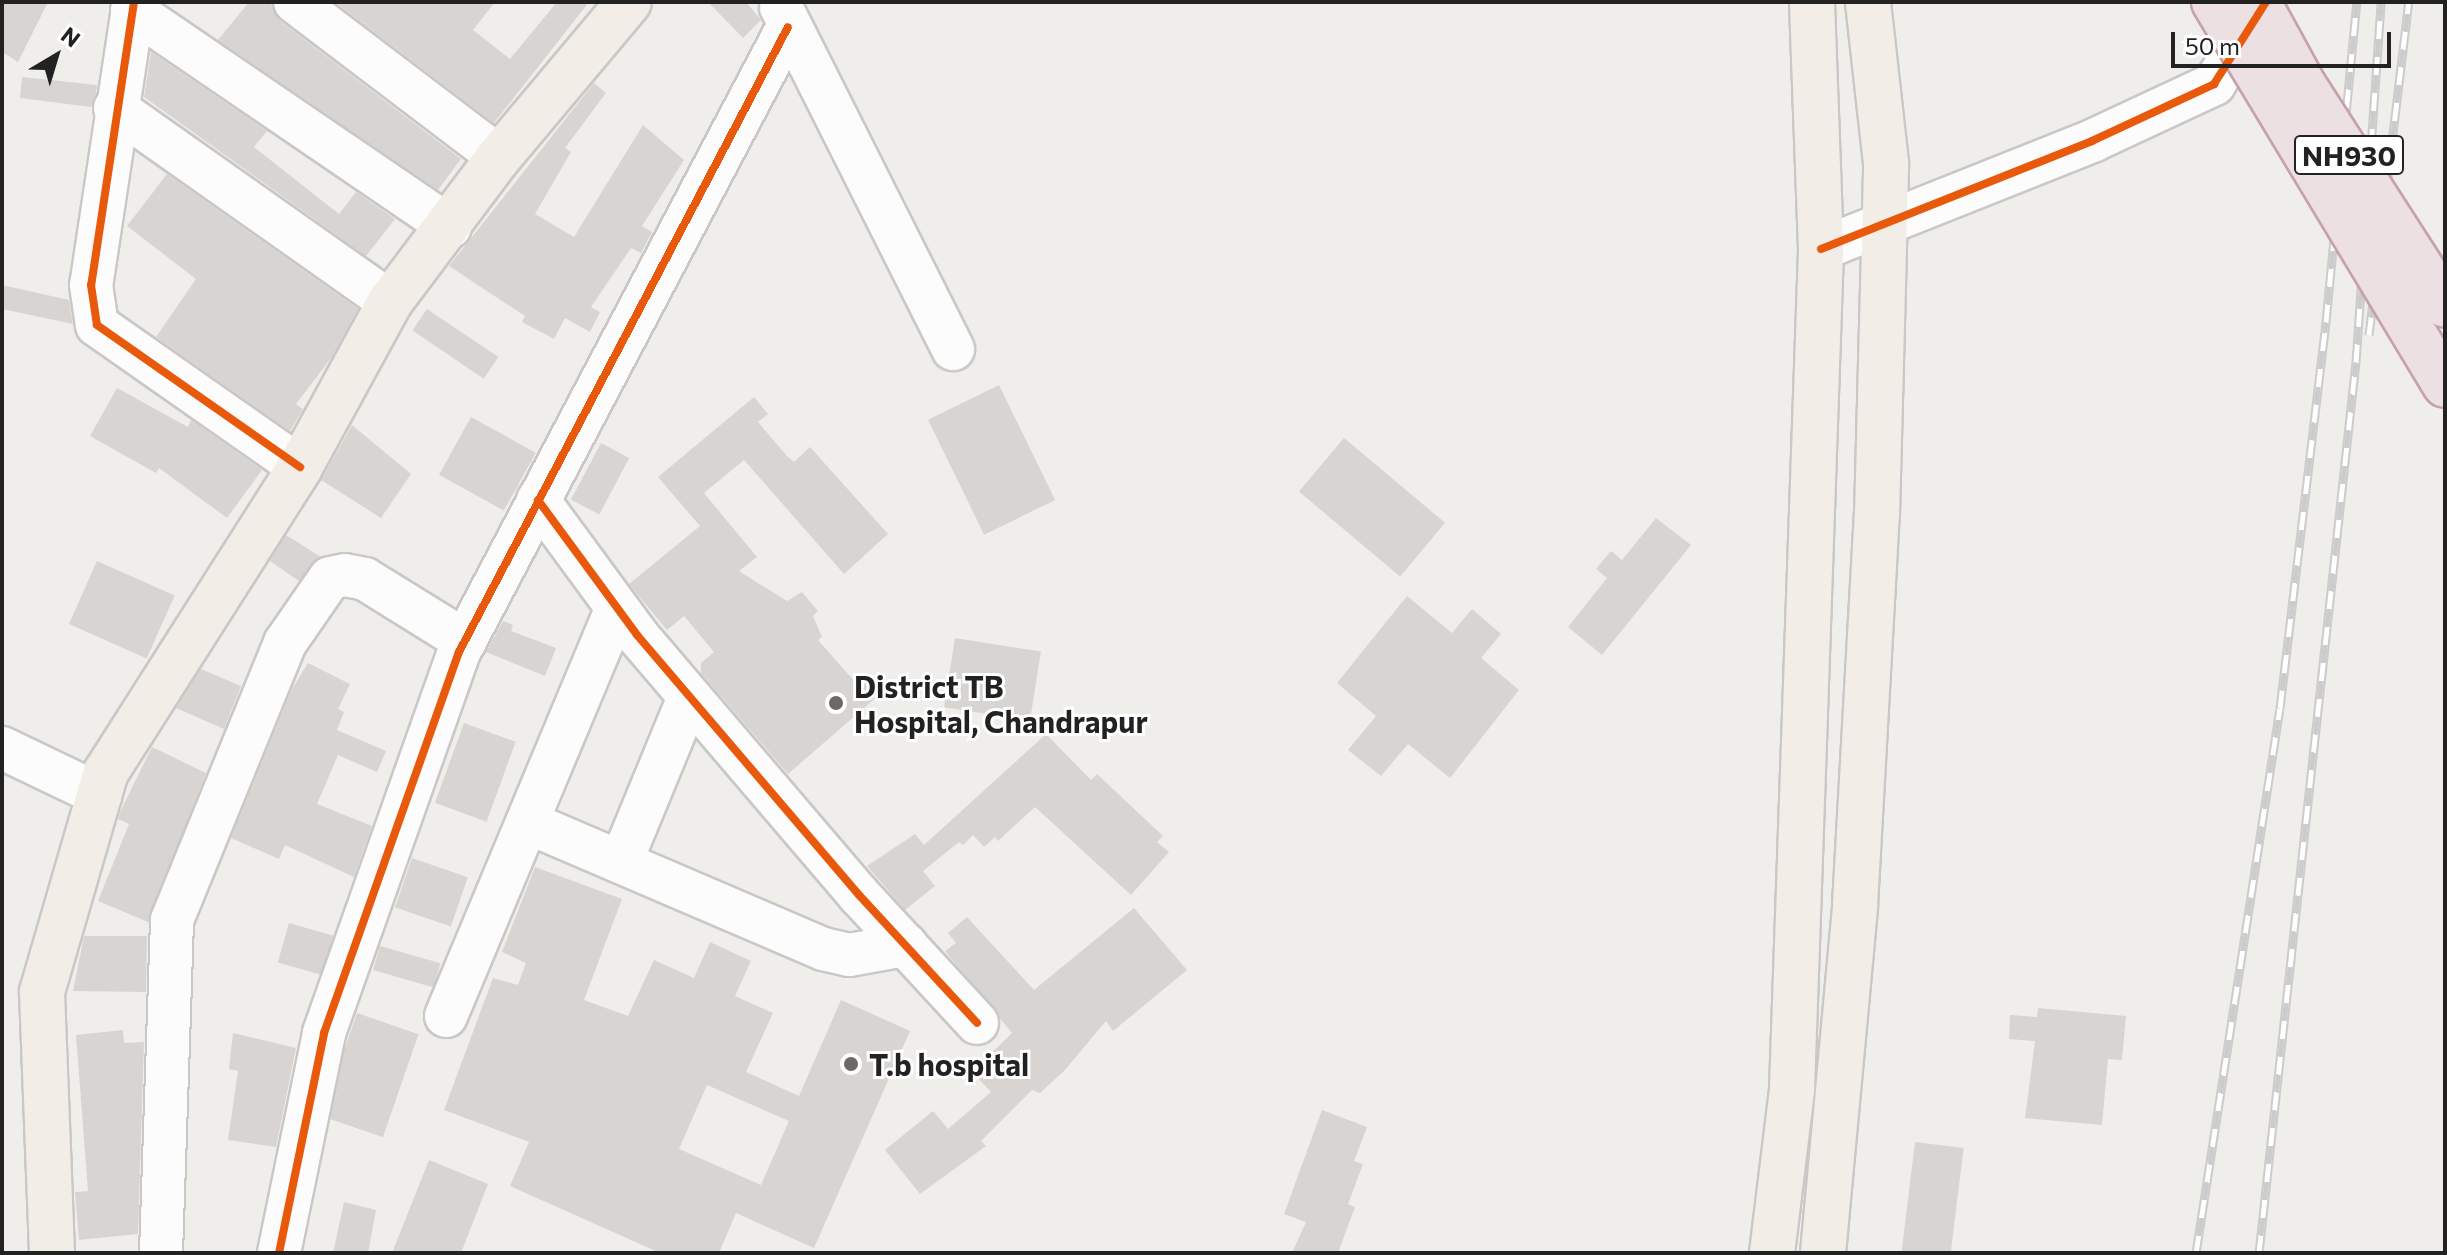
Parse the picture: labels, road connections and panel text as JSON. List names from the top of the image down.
{
  "streets": {
    "highway": ["NH930"]
  },
  "places": ["District TB Hospital, Chandrapur", "T.b hospital"],
  "scale_bar": "50 m",
  "north": "top right"
}
